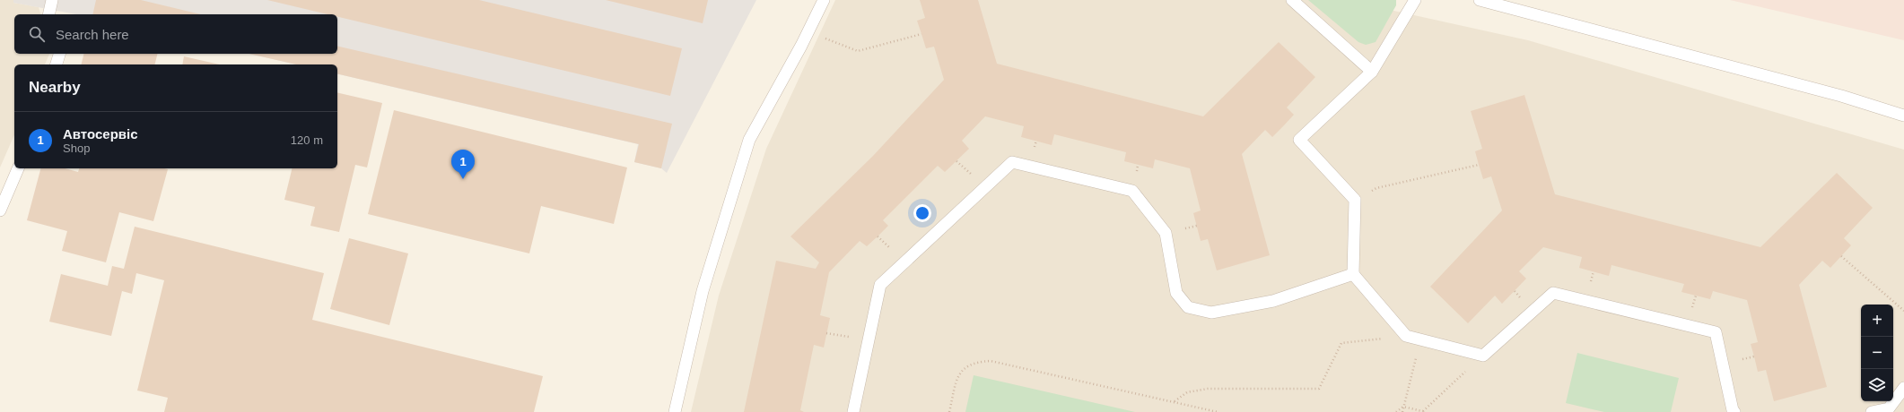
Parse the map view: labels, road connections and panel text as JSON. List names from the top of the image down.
{
  "page": {
    "search": "Search here",
    "heading": "Nearby",
    "list": [
      {
        "mark": "1",
        "name": "Автосервіс",
        "note": "Shop",
        "value": "120 m"
      }
    ],
    "pins": "1",
    "map_buttons": ["+", "−"]
  }
}
